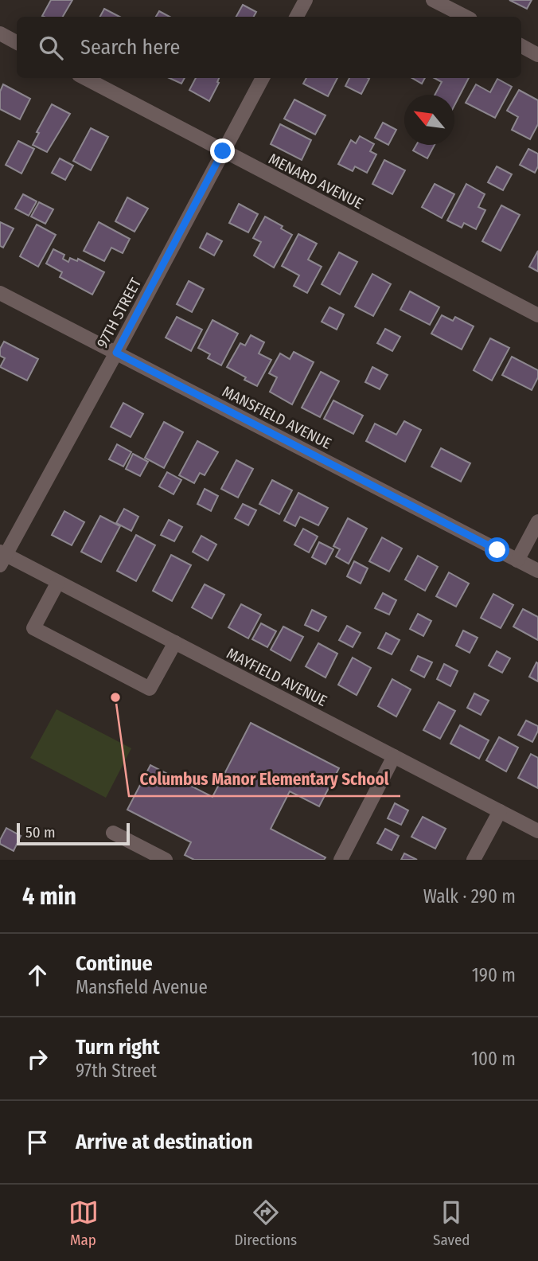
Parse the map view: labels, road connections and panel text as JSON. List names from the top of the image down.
{
  "streets": {
    "street": [
      "MENARD AVENUE",
      "97TH STREET",
      "MANSFIELD AVENUE",
      "MAYFIELD AVENUE"
    ]
  },
  "crossings": [
    ["MENARD AVENUE", "97TH STREET"],
    ["97TH STREET", "MANSFIELD AVENUE"],
    ["97TH STREET", "MAYFIELD AVENUE"]
  ],
  "places": ["Columbus Manor Elementary School"],
  "scale_bar": "50 m",
  "north": "top left",
  "page": {
    "search": "Search here",
    "scale": "50 m",
    "heading": ["4 min", "Walk · 290 m"],
    "list": [
      ["Continue", "Mansfield Avenue", "190 m"],
      ["Turn right", "97th Street", "100 m"],
      "Arrive at destination"
    ],
    "nav": ["Map", "Directions", "Saved"]
  }
}
